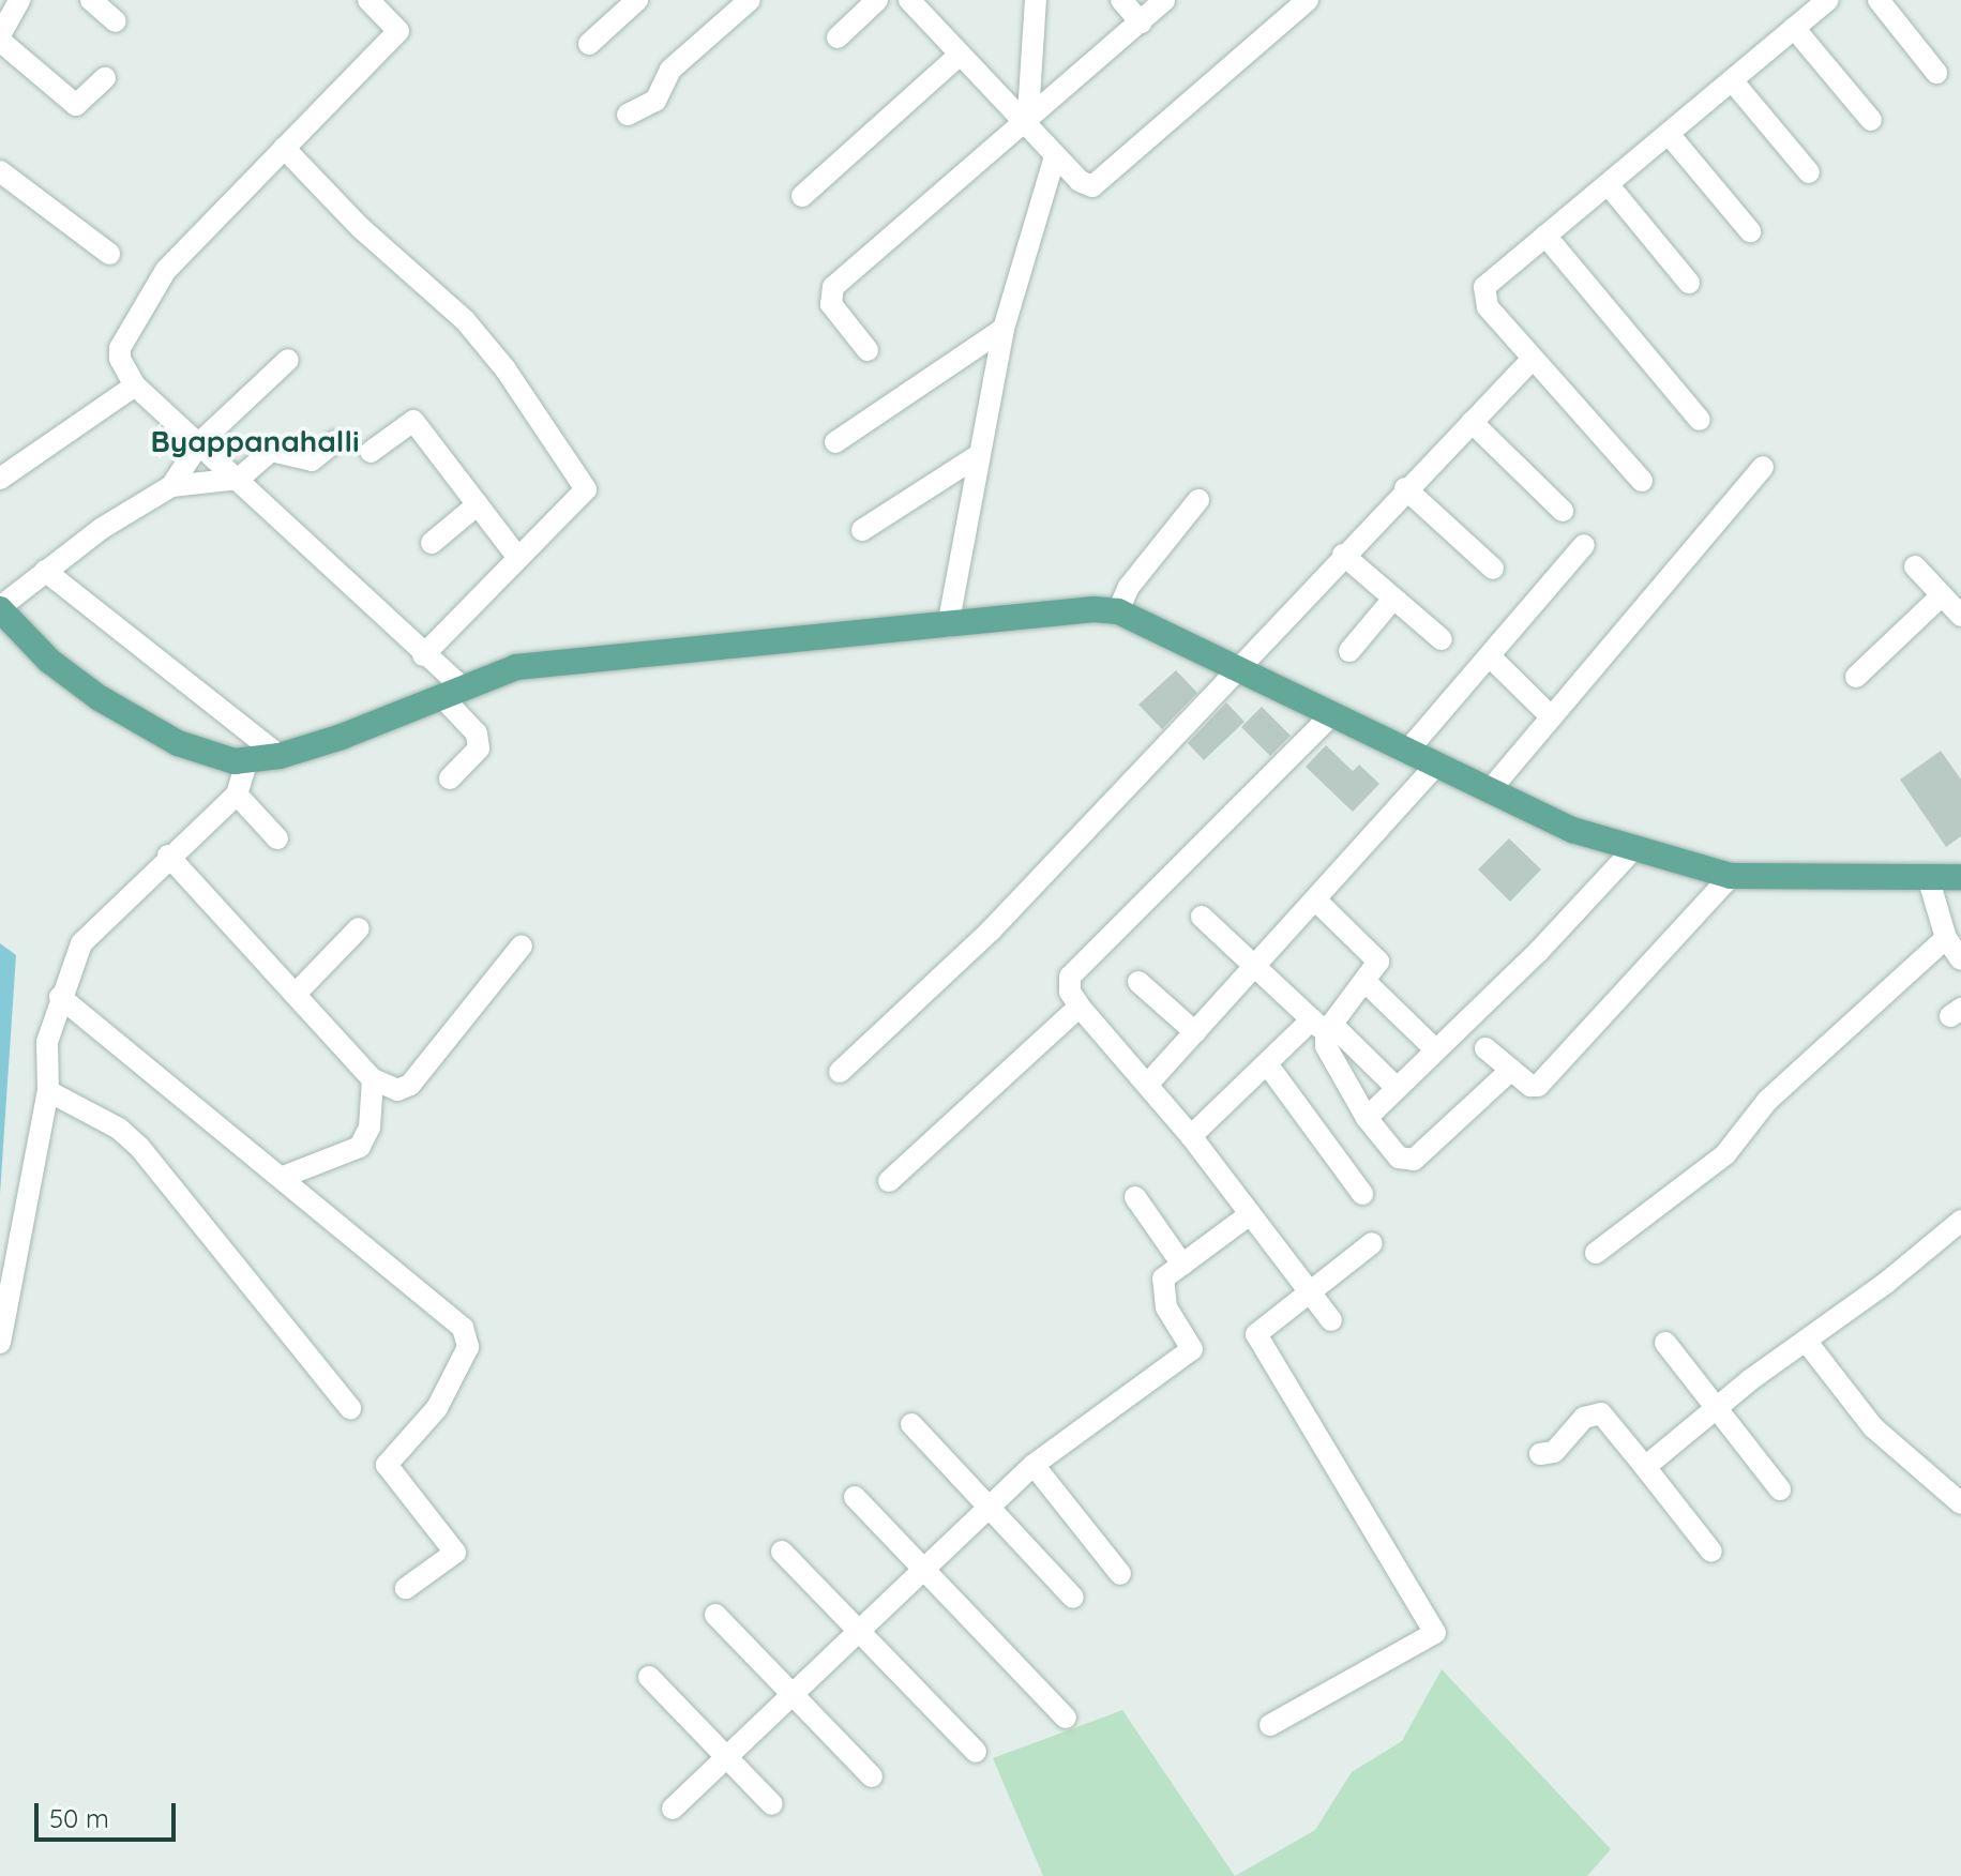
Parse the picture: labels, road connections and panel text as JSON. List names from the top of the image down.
{
  "districts": ["Byappanahalli"],
  "scale_bar": "50 m"
}
